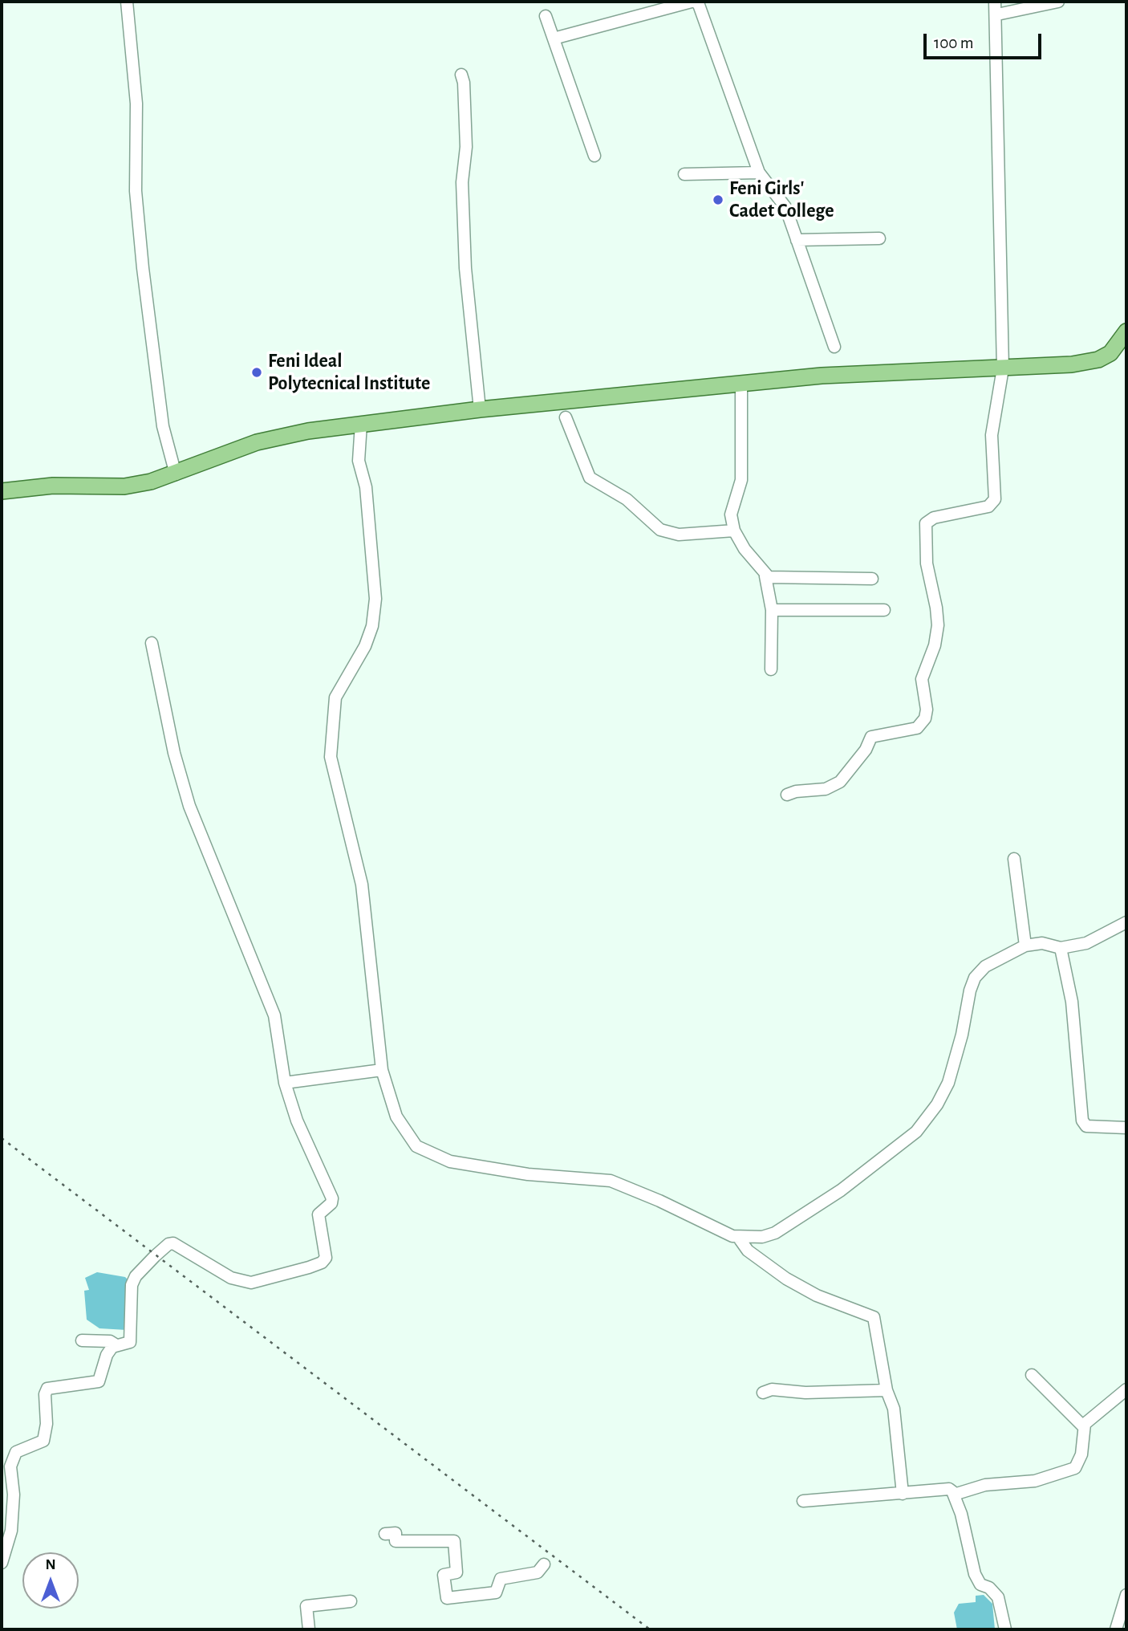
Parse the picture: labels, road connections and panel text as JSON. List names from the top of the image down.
{
  "places": ["Feni Girls' Cadet College", "Feni Ideal Polytecnical Institute"],
  "scale_bar": "100 m",
  "north": "top"
}
